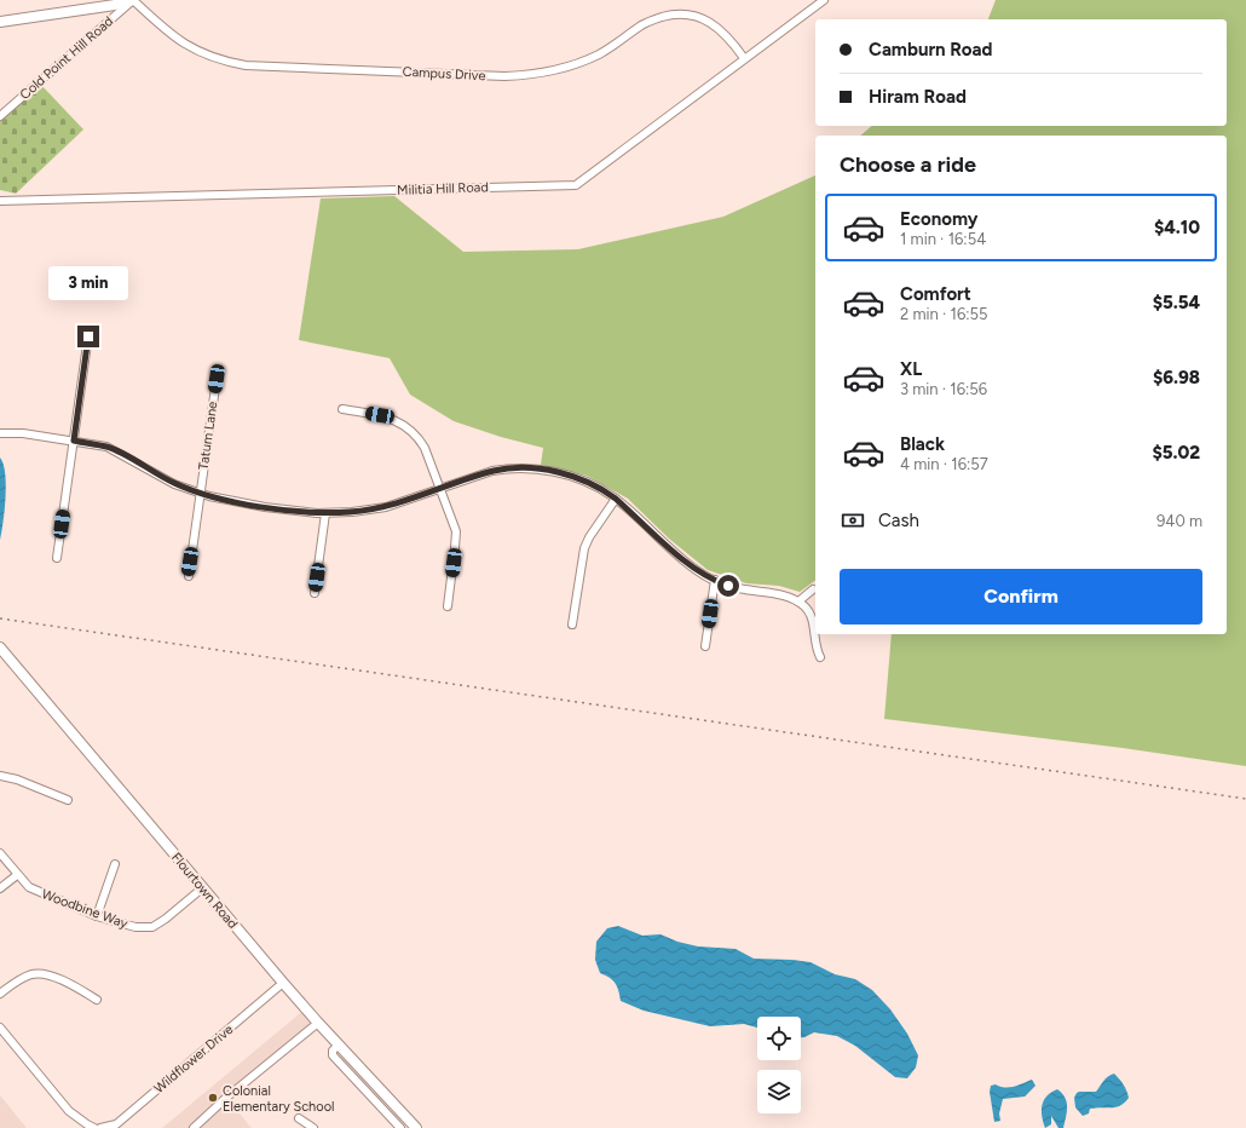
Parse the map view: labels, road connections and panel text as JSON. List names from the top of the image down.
{
  "streets": {
    "main road": ["Flourtown Road"],
    "street": [
      "Cold Point Hill Road",
      "Campus Drive",
      "Militia Hill Road",
      "Tatum Lane",
      "Woodbine Way",
      "Wildflower Drive"
    ]
  },
  "crossings": [
    ["Cold Point Hill Road", "Campus Drive"],
    ["Campus Drive", "Militia Hill Road"],
    ["Flourtown Road", "Woodbine Way"],
    ["Flourtown Road", "Wildflower Drive"]
  ],
  "places": ["Colonial Elementary School"],
  "page": {
    "banner": ["Camburn Road", "Hiram Road"],
    "heading": "Choose a ride",
    "list": [
      {
        "name": "Economy",
        "note": "1 min · 16:54",
        "value": "$4.10"
      },
      {
        "name": "Comfort",
        "note": "2 min · 16:55",
        "value": "$5.54"
      },
      {
        "name": "XL",
        "note": "3 min · 16:56",
        "value": "$6.98"
      },
      {
        "name": "Black",
        "note": "4 min · 16:57",
        "value": "$5.02"
      }
    ],
    "bubble": "3 min",
    "pay": ["Cash", "940 m"],
    "buttons": "Confirm"
  }
}
